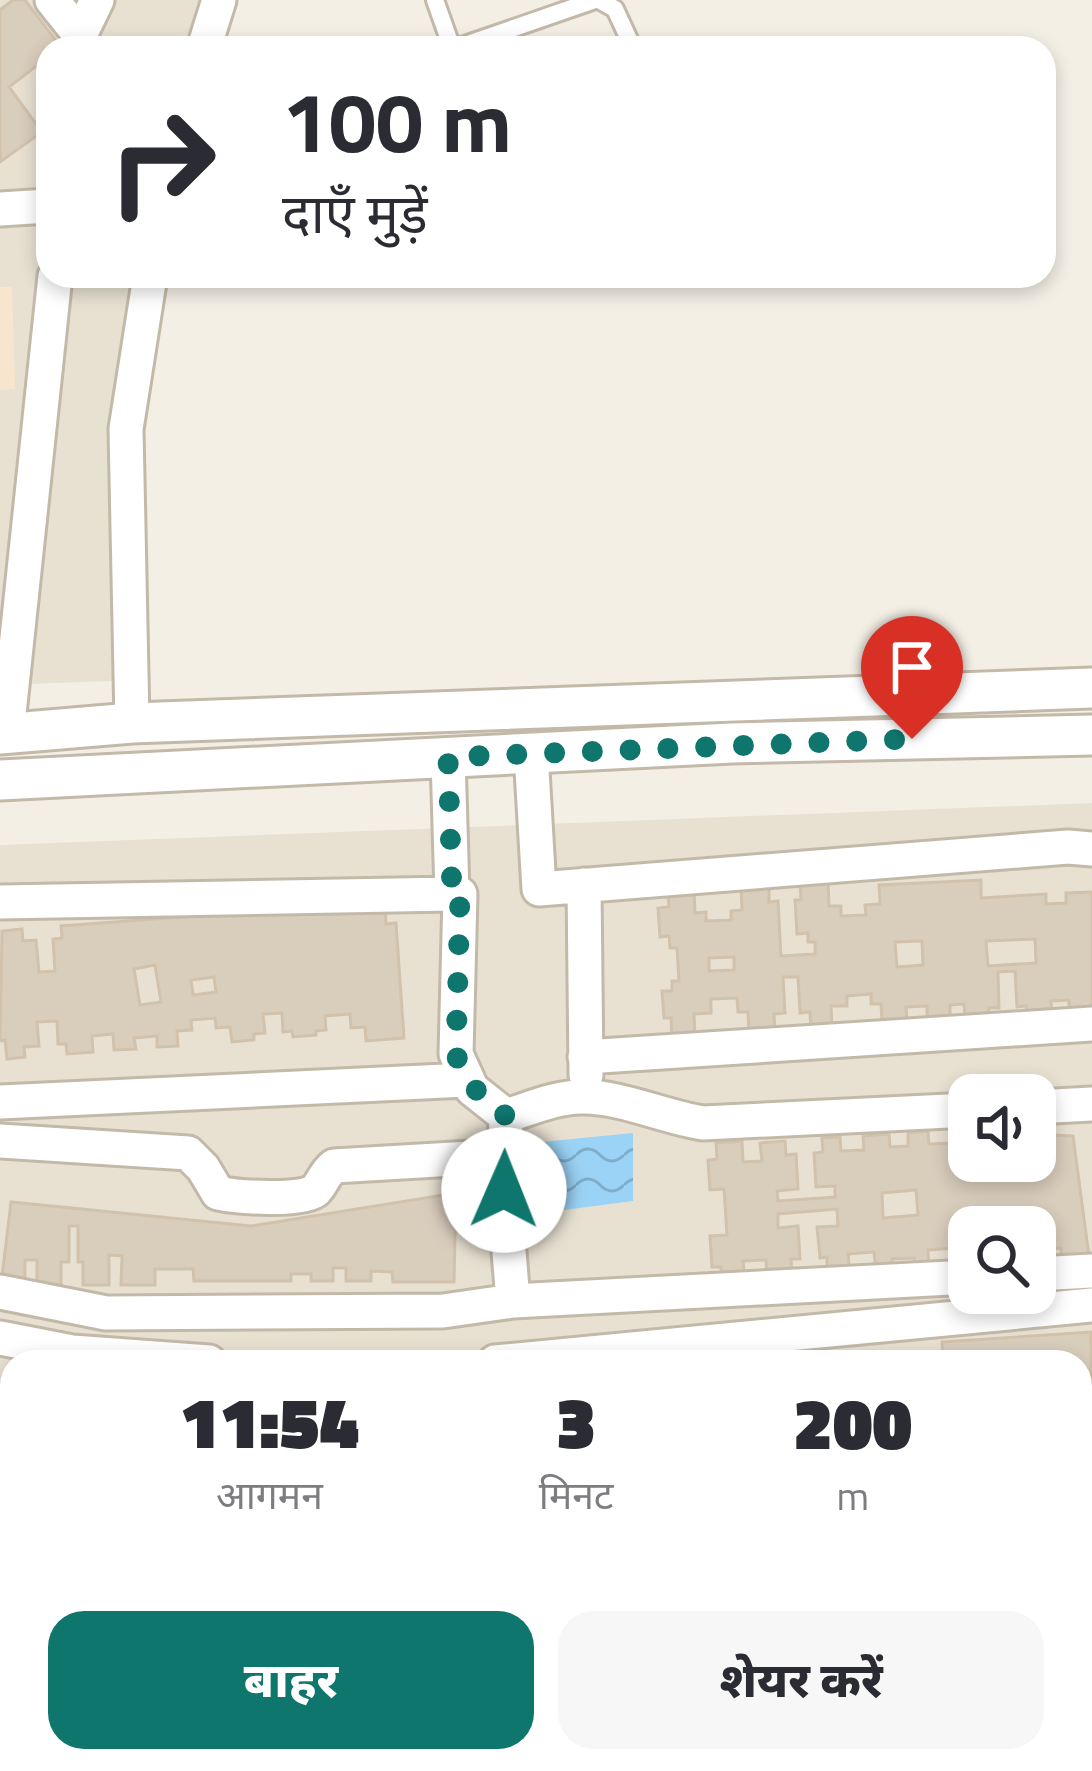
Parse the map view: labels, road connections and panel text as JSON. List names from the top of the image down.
{
  "page": {
    "turn": ["100 m", "दाएँ मुड़ें"],
    "eta": [
      "11:54",
      "आगमन",
      "3",
      "मिनट",
      "200",
      "m"
    ],
    "buttons": ["बाहर", "शेयर करें"]
  }
}
